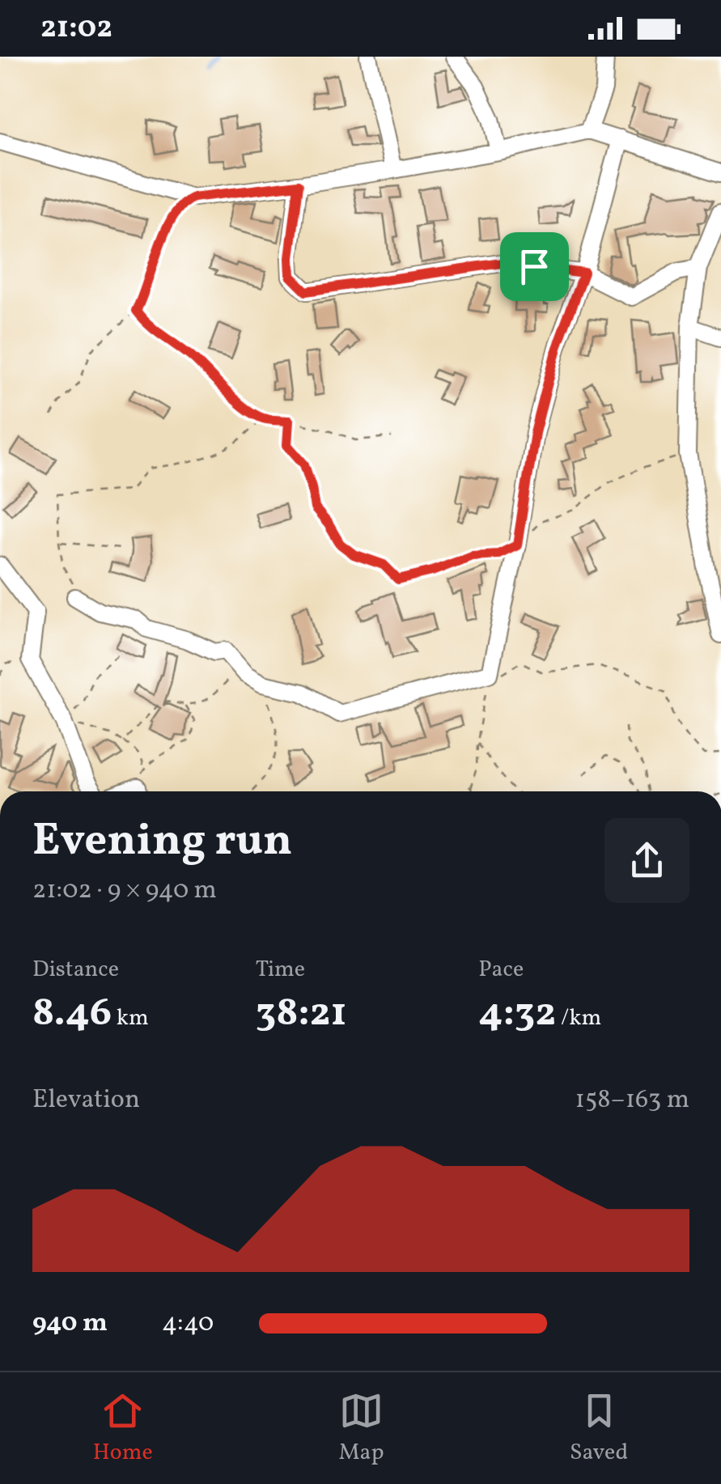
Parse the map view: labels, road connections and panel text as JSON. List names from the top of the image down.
{
  "page": {
    "status": "21:02",
    "heading": ["Evening run", "21:02 · 9 × 940 m"],
    "stats": [
      ["Distance", "8.46 km"],
      ["Time", "38:21"],
      ["Pace", "4:32 /km"]
    ],
    "chart": ["Elevation", "158–163 m"],
    "list": [
      {
        "name": "940 m",
        "note": "4:40"
      }
    ],
    "tabs": ["Home", "Map", "Saved"]
  }
}
